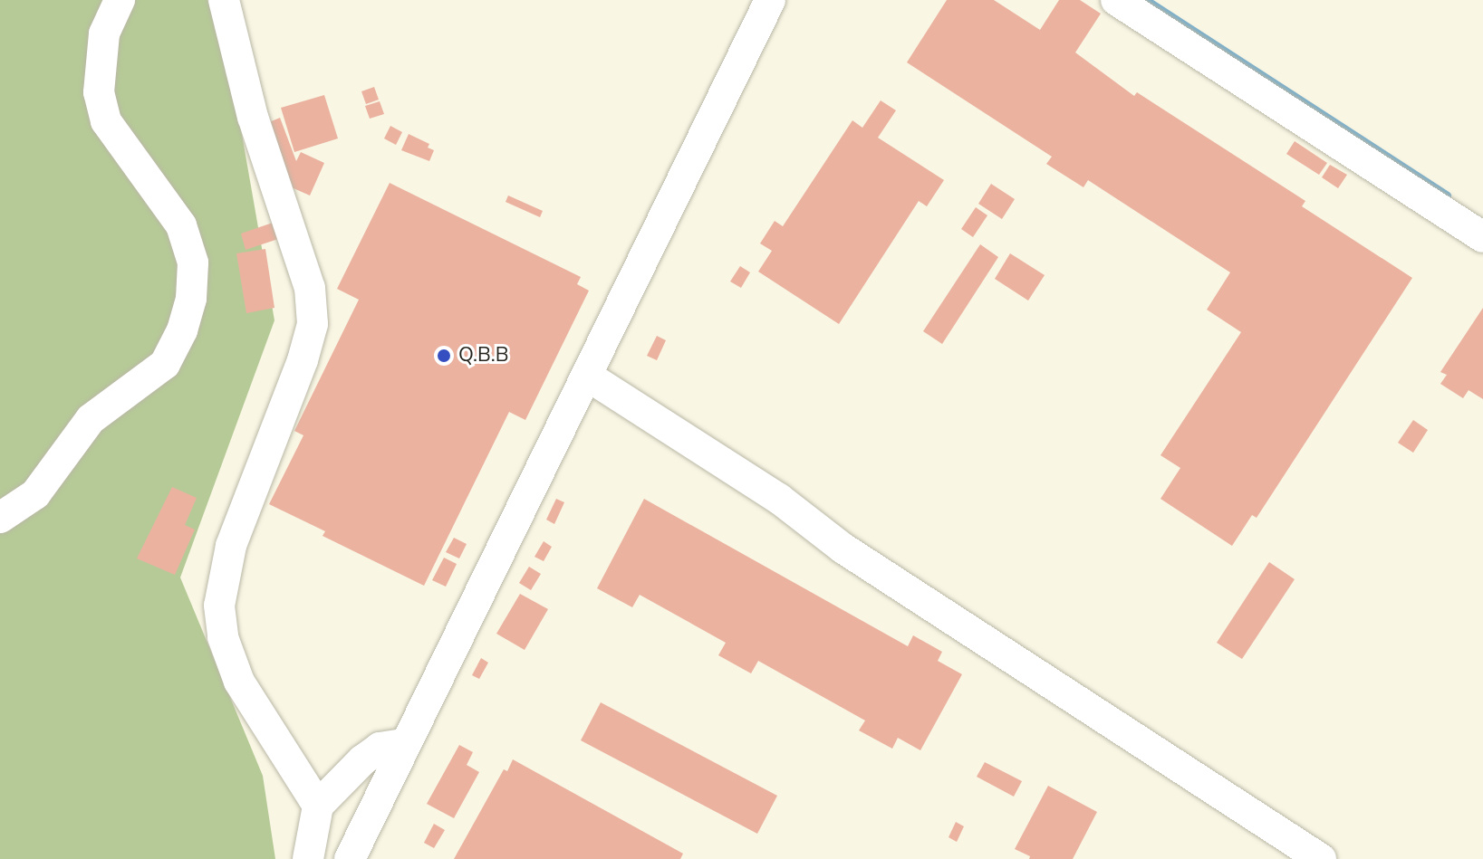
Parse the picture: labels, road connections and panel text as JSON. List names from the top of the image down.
{
  "places": ["Q.B.B"]
}
